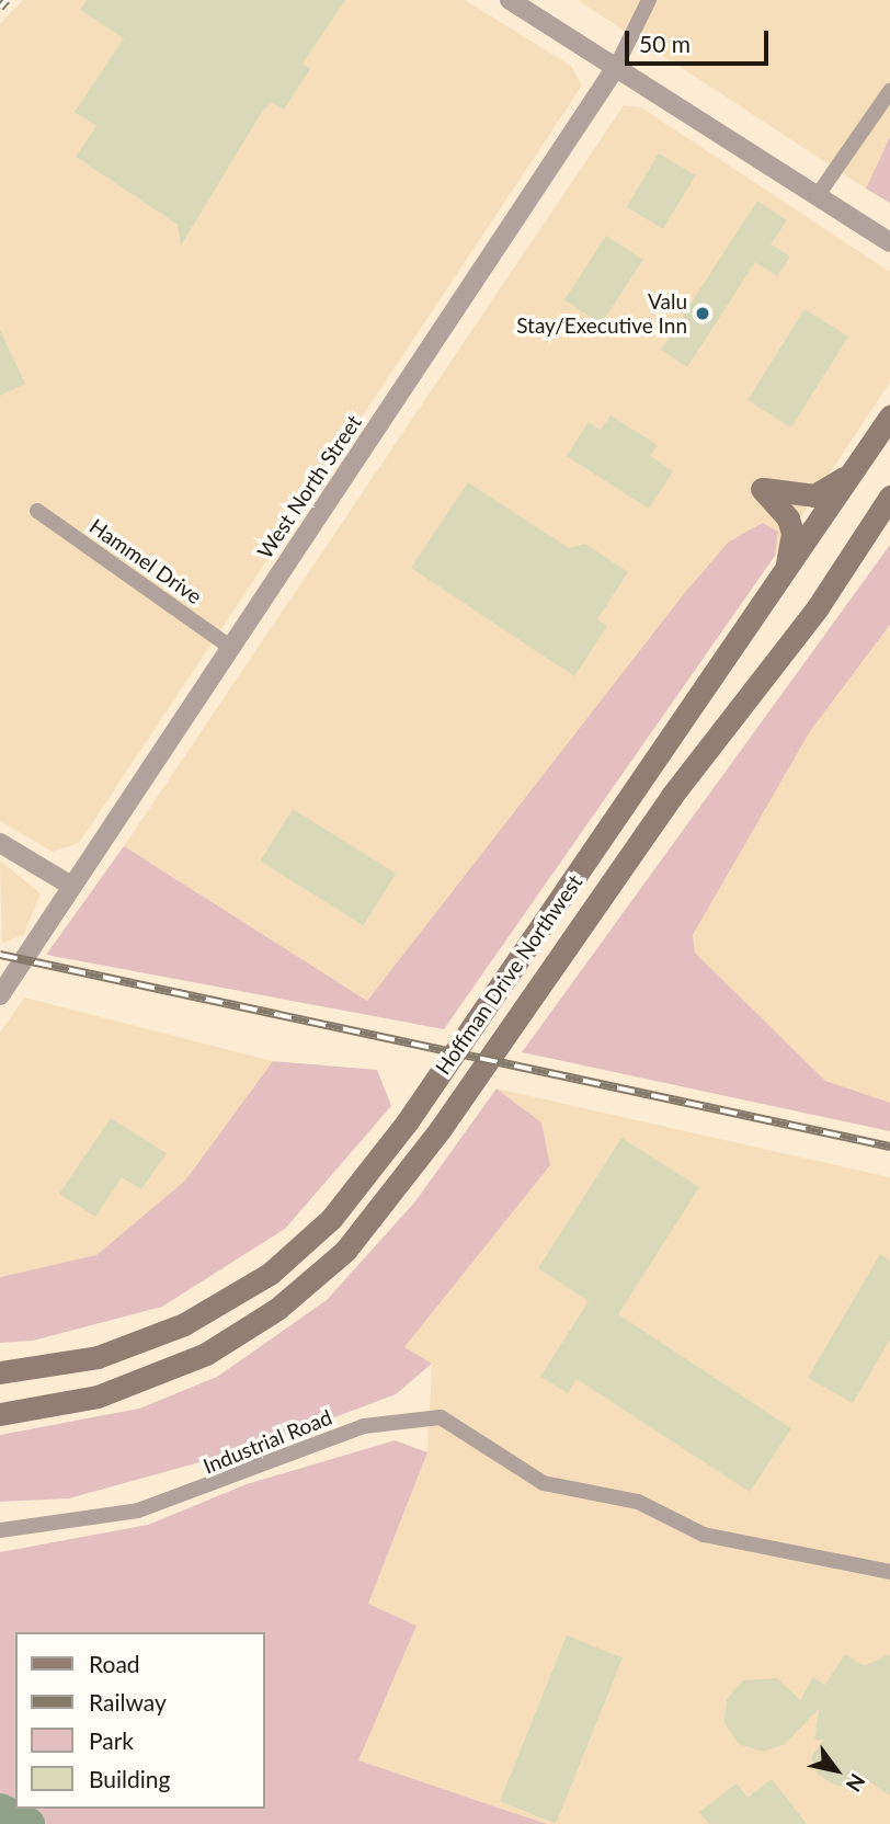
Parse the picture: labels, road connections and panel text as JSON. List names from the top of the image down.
{
  "streets": {
    "main road": ["Hoffman Drive Northwest"],
    "street": ["West North Street", "Hammel Drive", "Industrial Road"]
  },
  "crossings": [
    ["West North Street", "Hammel Drive"]
  ],
  "places": ["Valu Stay/Executive Inn"],
  "legend": [
    "Road",
    "Railway",
    "Park",
    "Building"
  ],
  "scale_bar": "50 m",
  "north": "bottom right"
}
